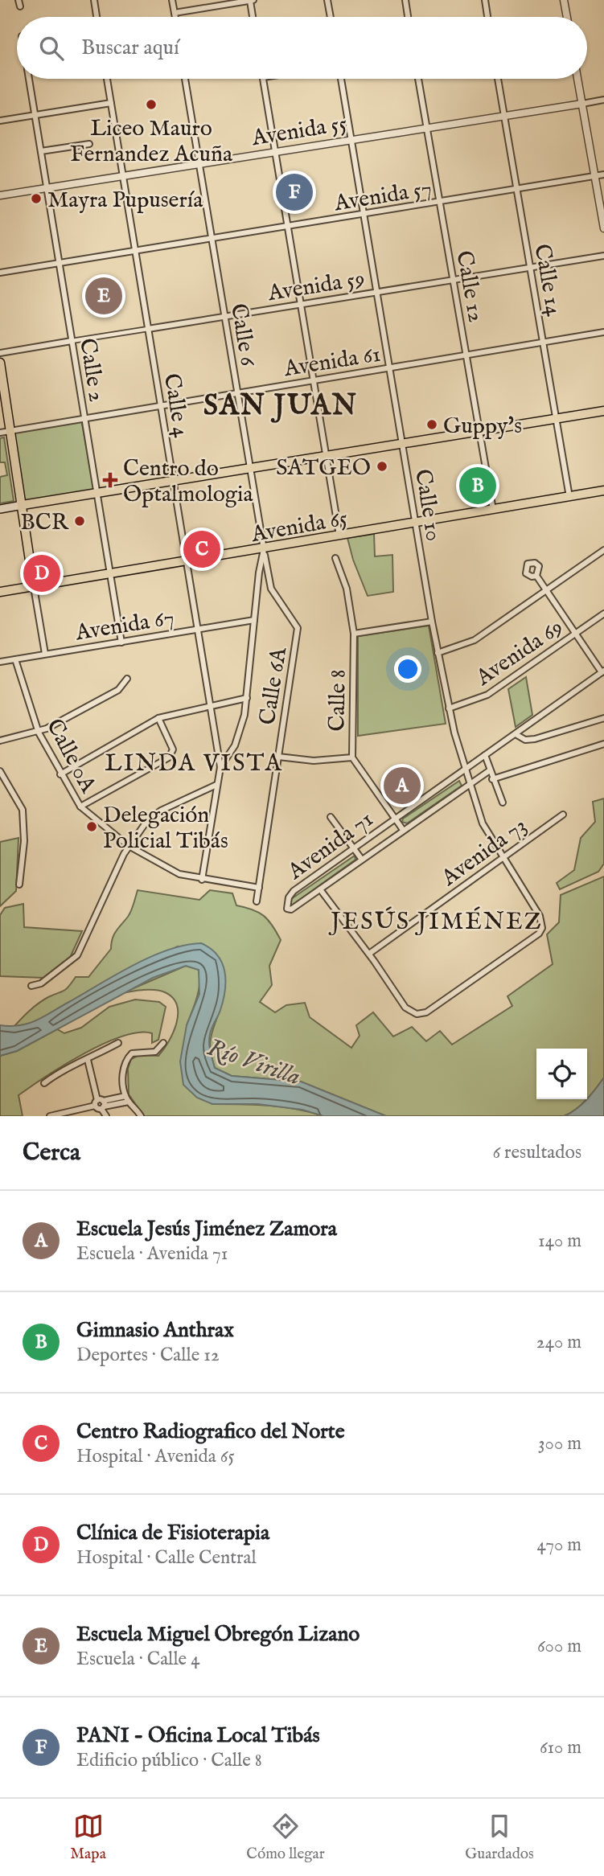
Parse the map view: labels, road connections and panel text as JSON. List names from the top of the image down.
{
  "streets": {
    "main road": ["Avenida 65"],
    "street": [
      "Avenida 55",
      "Avenida 57",
      "Calle 14",
      "Avenida 59",
      "Calle 12",
      "Calle 6",
      "Avenida 61",
      "Calle 2",
      "Calle 4",
      "Calle 10",
      "Avenida 67",
      "Avenida 69",
      "Calle 6A",
      "Calle 8",
      "Calle 0A",
      "Avenida 71",
      "Avenida 73"
    ]
  },
  "crossings": [
    ["Avenida 55", "Calle 14"],
    ["Avenida 55", "Calle 12"],
    ["Avenida 55", "Calle 6"],
    ["Avenida 55", "Calle 2"],
    ["Avenida 55", "Calle 4"],
    ["Avenida 55", "Calle 10"],
    ["Avenida 57", "Calle 14"],
    ["Avenida 57", "Calle 12"],
    ["Avenida 57", "Calle 6"],
    ["Avenida 57", "Calle 2"],
    ["Avenida 57", "Calle 4"],
    ["Avenida 57", "Calle 10"],
    ["Calle 14", "Avenida 59"],
    ["Calle 14", "Avenida 61"],
    ["Calle 14", "Avenida 65"],
    ["Avenida 59", "Calle 12"],
    ["Avenida 59", "Calle 6"],
    ["Avenida 59", "Calle 2"],
    ["Avenida 59", "Calle 4"],
    ["Avenida 59", "Calle 10"],
    ["Calle 12", "Avenida 61"],
    ["Calle 12", "Avenida 65"],
    ["Calle 6", "Avenida 61"],
    ["Calle 6", "Calle 4"],
    ["Calle 6", "Avenida 65"],
    ["Calle 6", "Avenida 67"],
    ["Calle 6", "Calle 6A"],
    ["Avenida 61", "Calle 2"],
    ["Avenida 61", "Calle 4"],
    ["Avenida 61", "Calle 10"],
    ["Calle 2", "Avenida 65"],
    ["Calle 2", "Avenida 67"],
    ["Calle 4", "Avenida 65"],
    ["Calle 4", "Avenida 67"],
    ["Calle 4", "Avenida 71"],
    ["Calle 10", "Avenida 65"],
    ["Calle 10", "Avenida 69"],
    ["Calle 10", "Avenida 71"],
    ["Calle 10", "Avenida 73"],
    ["Avenida 65", "Calle 6A"],
    ["Avenida 67", "Calle 0A"],
    ["Calle 6A", "Avenida 71"],
    ["Calle 8", "Avenida 71"],
    ["Calle 0A", "Avenida 71"]
  ],
  "districts": ["SAN JUAN", "LINDA VISTA", "JESÚS JIMÉNEZ"],
  "water": ["Río Virilla"],
  "places": {
    "other": [
      "Liceo Mauro Fernandez Acuña",
      "Mayra Pupusería",
      "Guppy's",
      "SATGEO",
      "BCR",
      "Delegación Policial Tibás"
    ],
    "health": ["Centro do Optalmologia"]
  },
  "page": {
    "search": "Buscar aquí",
    "pins": [
      "F",
      "E",
      "B",
      "C",
      "D",
      "A"
    ],
    "heading": ["Cerca", "6 resultados"],
    "list": [
      {
        "mark": "A",
        "name": "Escuela Jesús Jiménez Zamora",
        "note": "Escuela · Avenida 71",
        "value": "140 m"
      },
      {
        "mark": "B",
        "name": "Gimnasio Anthrax",
        "note": "Deportes · Calle 12",
        "value": "240 m"
      },
      {
        "mark": "C",
        "name": "Centro Radiografico del Norte",
        "note": "Hospital · Avenida 65",
        "value": "300 m"
      },
      {
        "mark": "D",
        "name": "Clínica de Fisioterapia",
        "note": "Hospital · Calle Central",
        "value": "470 m"
      },
      {
        "mark": "E",
        "name": "Escuela Miguel Obregón Lizano",
        "note": "Escuela · Calle 4",
        "value": "600 m"
      },
      {
        "mark": "F",
        "name": "PANI - Oficina Local Tibás",
        "note": "Edificio público · Calle 8",
        "value": "610 m"
      }
    ],
    "nav": ["Mapa", "Cómo llegar", "Guardados"]
  }
}
